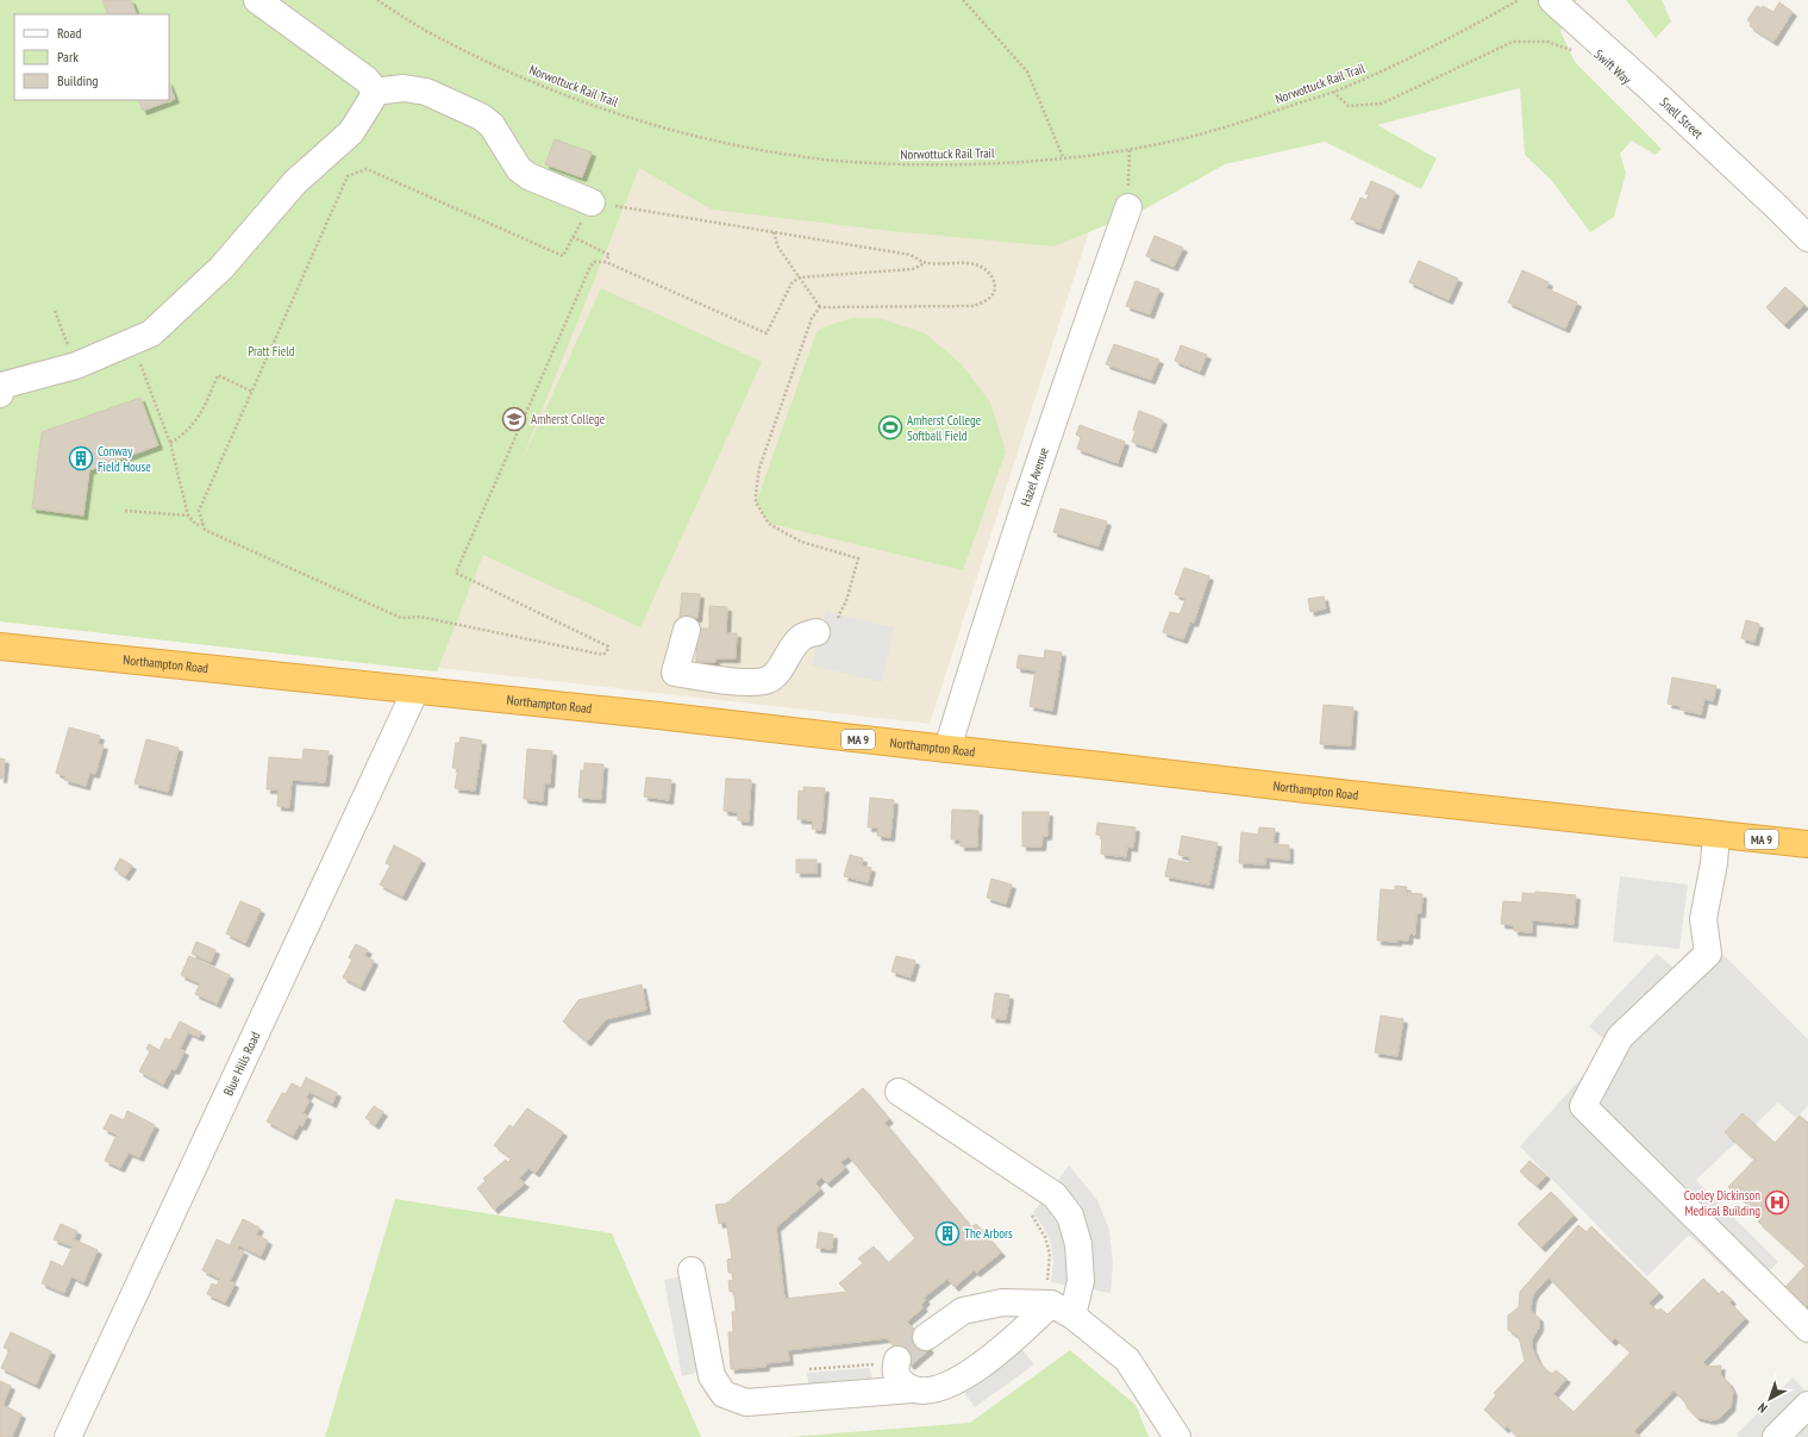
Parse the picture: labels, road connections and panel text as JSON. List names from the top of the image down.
{
  "streets": {
    "highway": ["Northampton Road", "MA 9"],
    "street": ["Snell Street", "Hazel Avenue", "Blue Hills Road"],
    "path": ["Swift Way", "Norwottuck Rail Trail"]
  },
  "crossings": [
    ["Swift Way", "Norwottuck Rail Trail"],
    ["Hazel Avenue", "Northampton Road"],
    ["Northampton Road", "Blue Hills Road"]
  ],
  "parks": ["Pratt Field"],
  "places": {
    "school or university": ["Amherst College"],
    "sports": ["Amherst College Softball Field"],
    "building": ["Conway Field House", "The Arbors"],
    "hospital": ["Cooley Dickinson Medical Building"]
  },
  "legend": ["Road", "Park", "Building"],
  "north": "bottom left"
}
